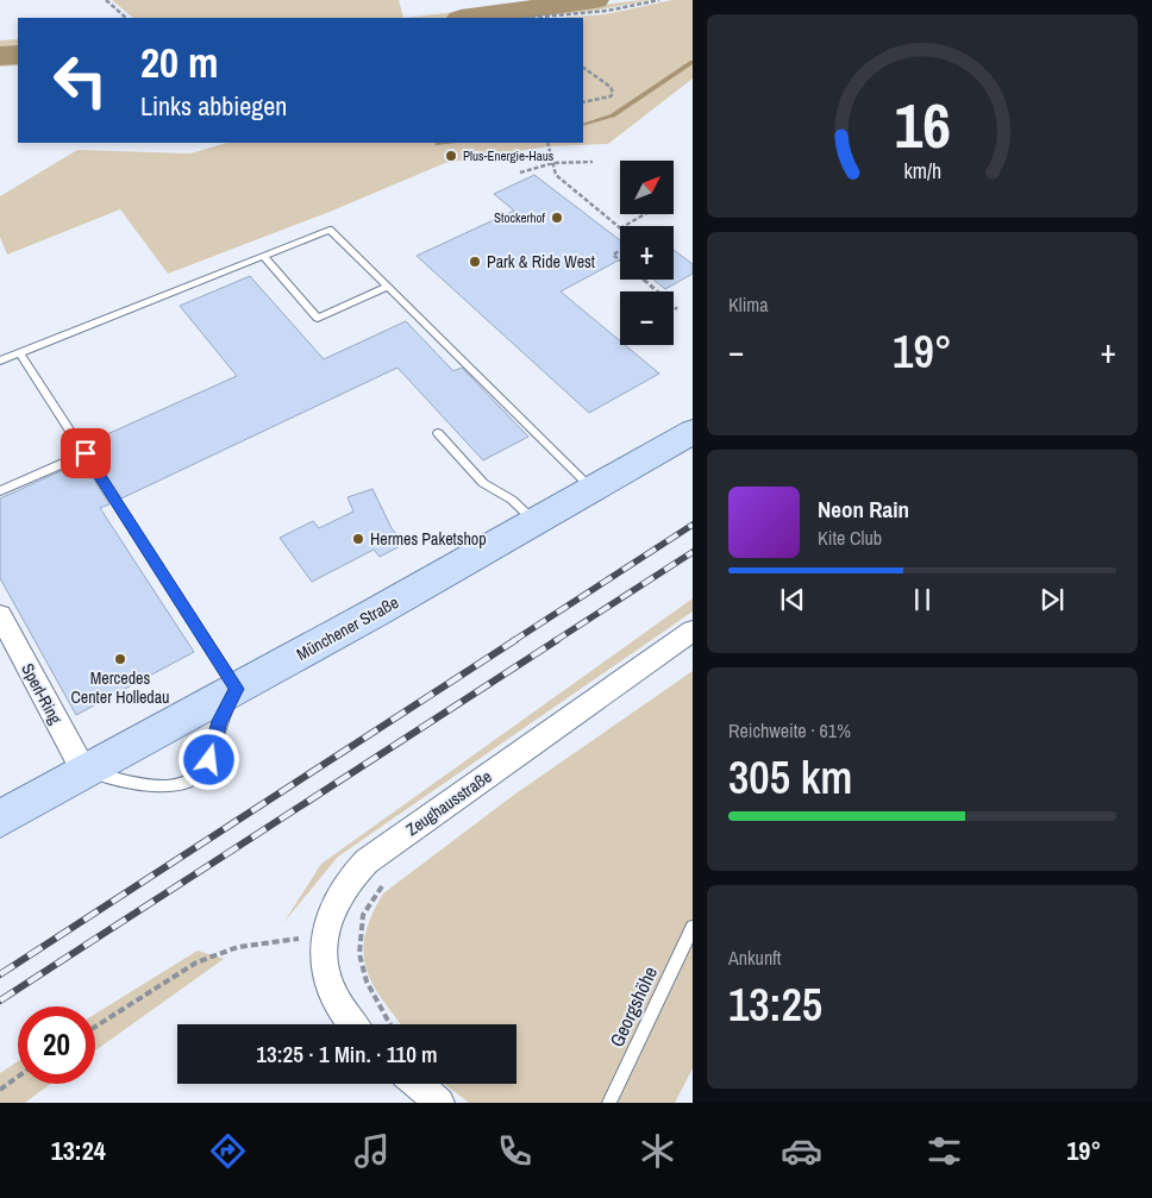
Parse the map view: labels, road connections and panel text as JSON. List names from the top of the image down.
{
  "streets": {
    "main road": ["Münchener Straße"],
    "street": ["Sperl-Ring", "Zeughausstraße"],
    "lane": ["Georgshöhe"]
  },
  "crossings": [
    ["Münchener Straße", "Sperl-Ring"]
  ],
  "places": [
    "Plus-Energie-Haus",
    "Stockerhof",
    "Park & Ride West",
    "Hermes Paketshop",
    "Mercedes Center Holledau"
  ],
  "north": "top right",
  "page": {
    "turn": ["20 m", "Links abbiegen"],
    "map_buttons": ["+", "−"],
    "tile": [
      "Klima",
      ["Reichweite · 61%", "305 km"],
      ["Ankunft", "13:25"]
    ],
    "heat": ["−", "19°", "+"],
    "song": ["Neon Rain", "Kite Club"],
    "limit": "20",
    "trip": "13:25 · 1 Min. · 110 m",
    "tabs": ["13:24", "19°"],
    "gauge": ["16", "km/h"]
  }
}
